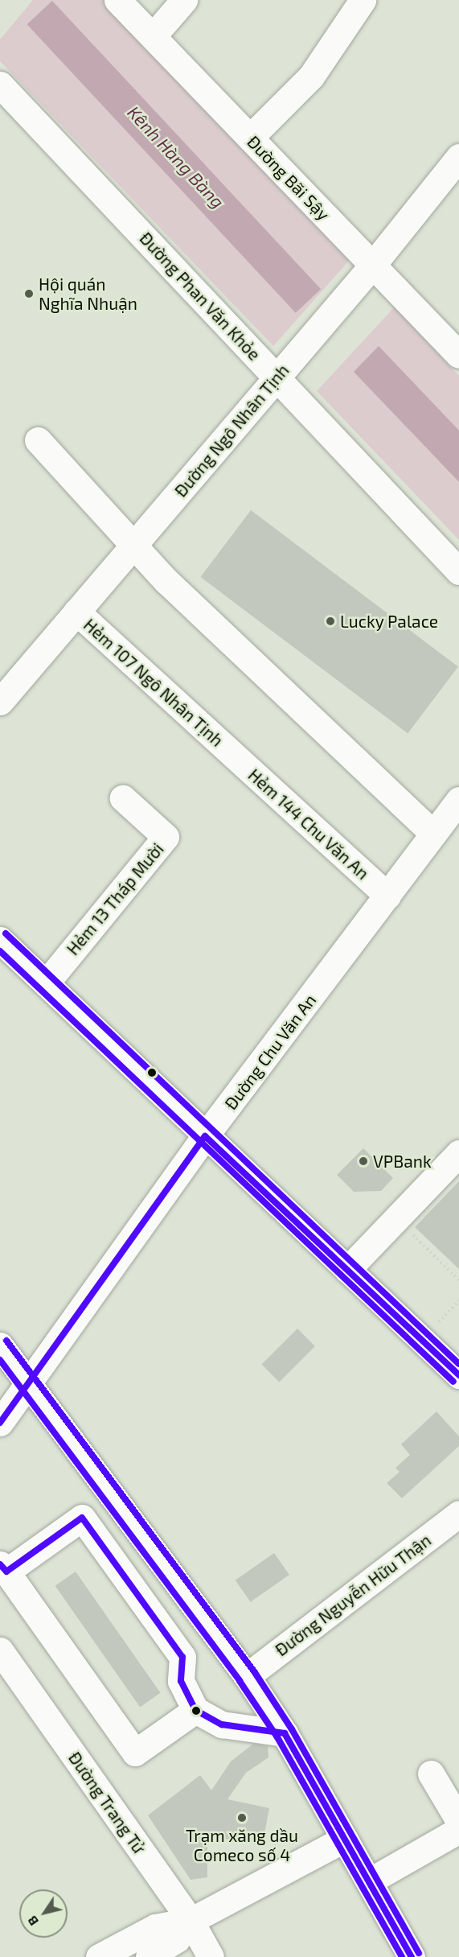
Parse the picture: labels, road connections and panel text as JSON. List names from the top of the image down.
{
  "streets": {
    "street": [
      "Đường Bãi Sậy",
      "Đường Phan Văn Khỏe",
      "Đường Ngô Nhân Tịnh",
      "Hẻm 107 Ngô Nhân Tịnh",
      "Hẻm 144 Chu Văn An",
      "Hẻm 13 Tháp Mười",
      "Đường Chu Văn An",
      "Đường Nguyễn Hữu Thận",
      "Đường Trang Tử"
    ]
  },
  "crossings": [
    ["Đường Bãi Sậy", "Đường Ngô Nhân Tịnh"],
    ["Đường Phan Văn Khỏe", "Đường Ngô Nhân Tịnh"],
    ["Đường Ngô Nhân Tịnh", "Hẻm 107 Ngô Nhân Tịnh"],
    ["Hẻm 107 Ngô Nhân Tịnh", "Hẻm 144 Chu Văn An"],
    ["Hẻm 144 Chu Văn An", "Đường Chu Văn An"]
  ],
  "water": ["Kênh Hàng Bàng"],
  "places": [
    "Hội quán Nghĩa Nhuận",
    "Lucky Palace",
    "VPBank",
    "Trạm xăng dầu Comeco số 4"
  ],
  "north": "bottom left"
}
